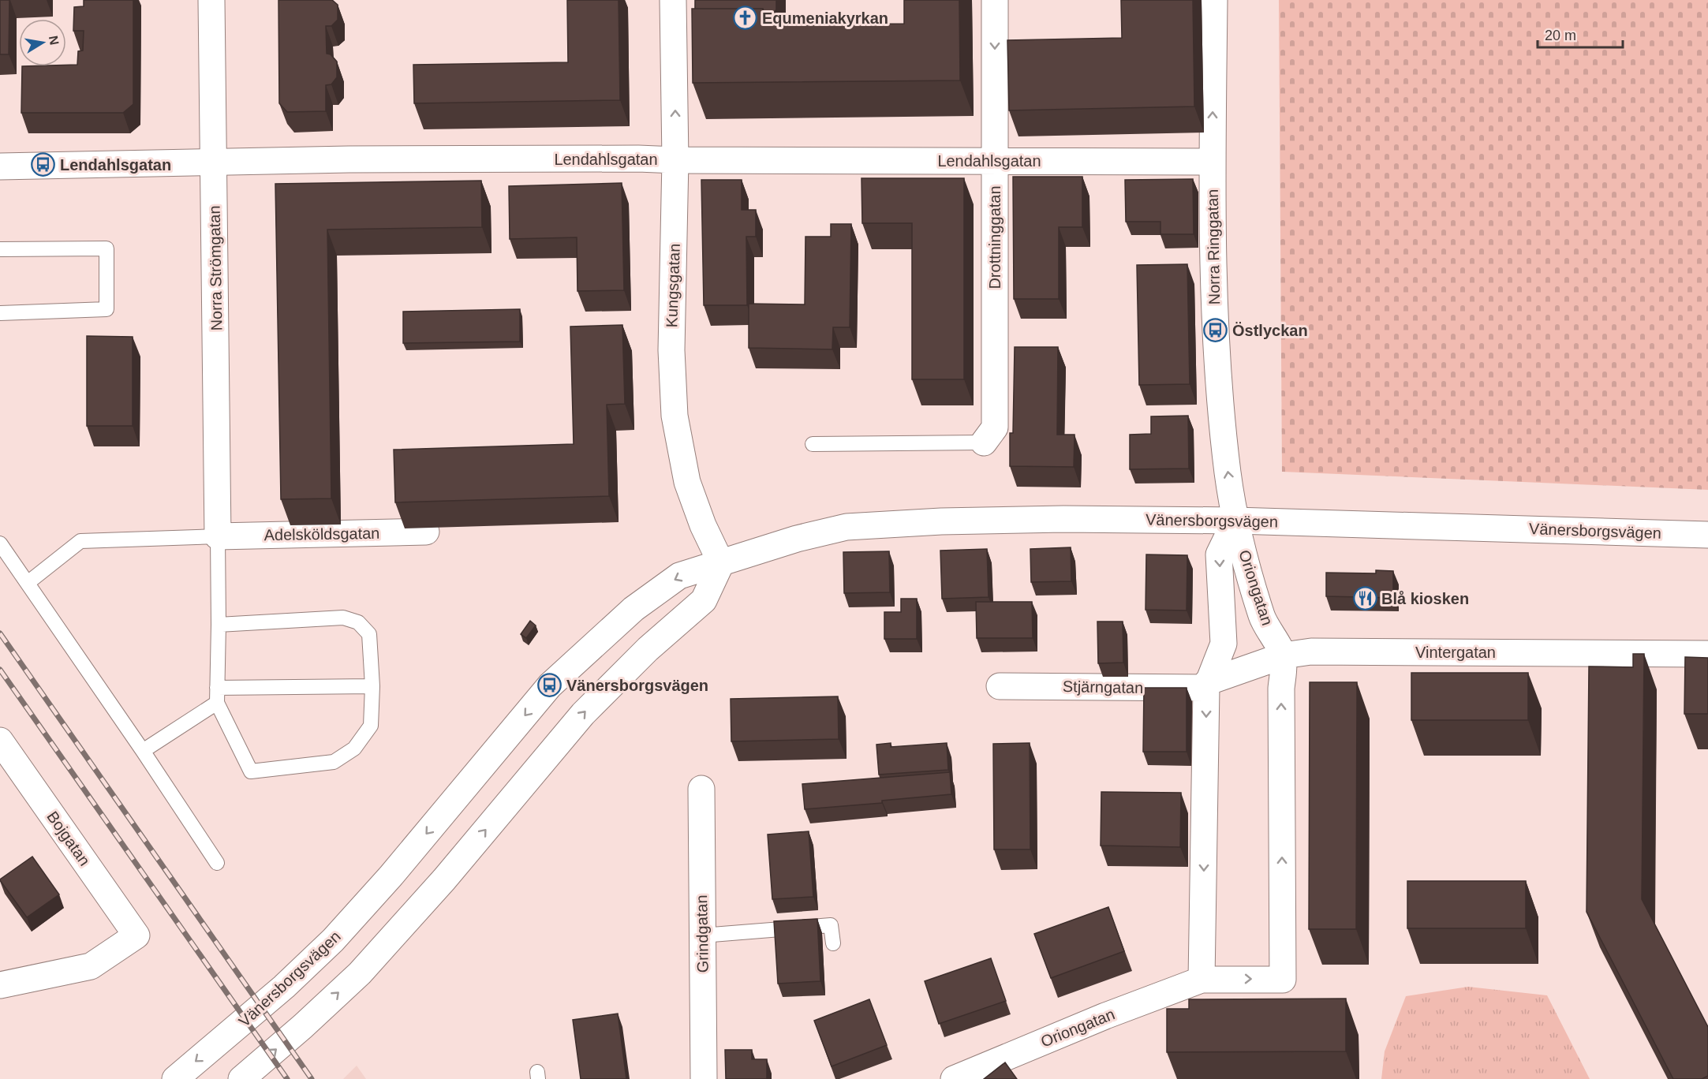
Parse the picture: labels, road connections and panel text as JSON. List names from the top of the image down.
{
  "streets": {
    "street": [
      "Lendahlsgatan",
      "Drottninggatan",
      "Norra Ringgatan",
      "Norra Strömgatan",
      "Kungsgatan",
      "Vänersborgsvägen",
      "Adelsköldsgatan",
      "Oriongatan",
      "Vintergatan",
      "Stjärngatan",
      "Bojgatan",
      "Grindgatan"
    ]
  },
  "crossings": [
    ["Lendahlsgatan", "Drottninggatan"],
    ["Lendahlsgatan", "Norra Ringgatan"],
    ["Lendahlsgatan", "Norra Strömgatan"],
    ["Lendahlsgatan", "Kungsgatan"],
    ["Norra Ringgatan", "Vänersborgsvägen"],
    ["Norra Ringgatan", "Oriongatan"],
    ["Norra Strömgatan", "Adelsköldsgatan"],
    ["Kungsgatan", "Vänersborgsvägen"],
    ["Vänersborgsvägen", "Oriongatan"],
    ["Oriongatan", "Vintergatan"],
    ["Oriongatan", "Stjärngatan"],
    ["Vintergatan", "Stjärngatan"]
  ],
  "one_way": ["Drottninggatan", "Norra Ringgatan"],
  "places": {
    "church": ["Equmeniakyrkan"],
    "bus stop": ["Lendahlsgatan", "Östlyckan", "Vänersborgsvägen"],
    "restaurant": ["Blå kiosken"]
  },
  "scale_bar": "20 m",
  "north": "right"
}
